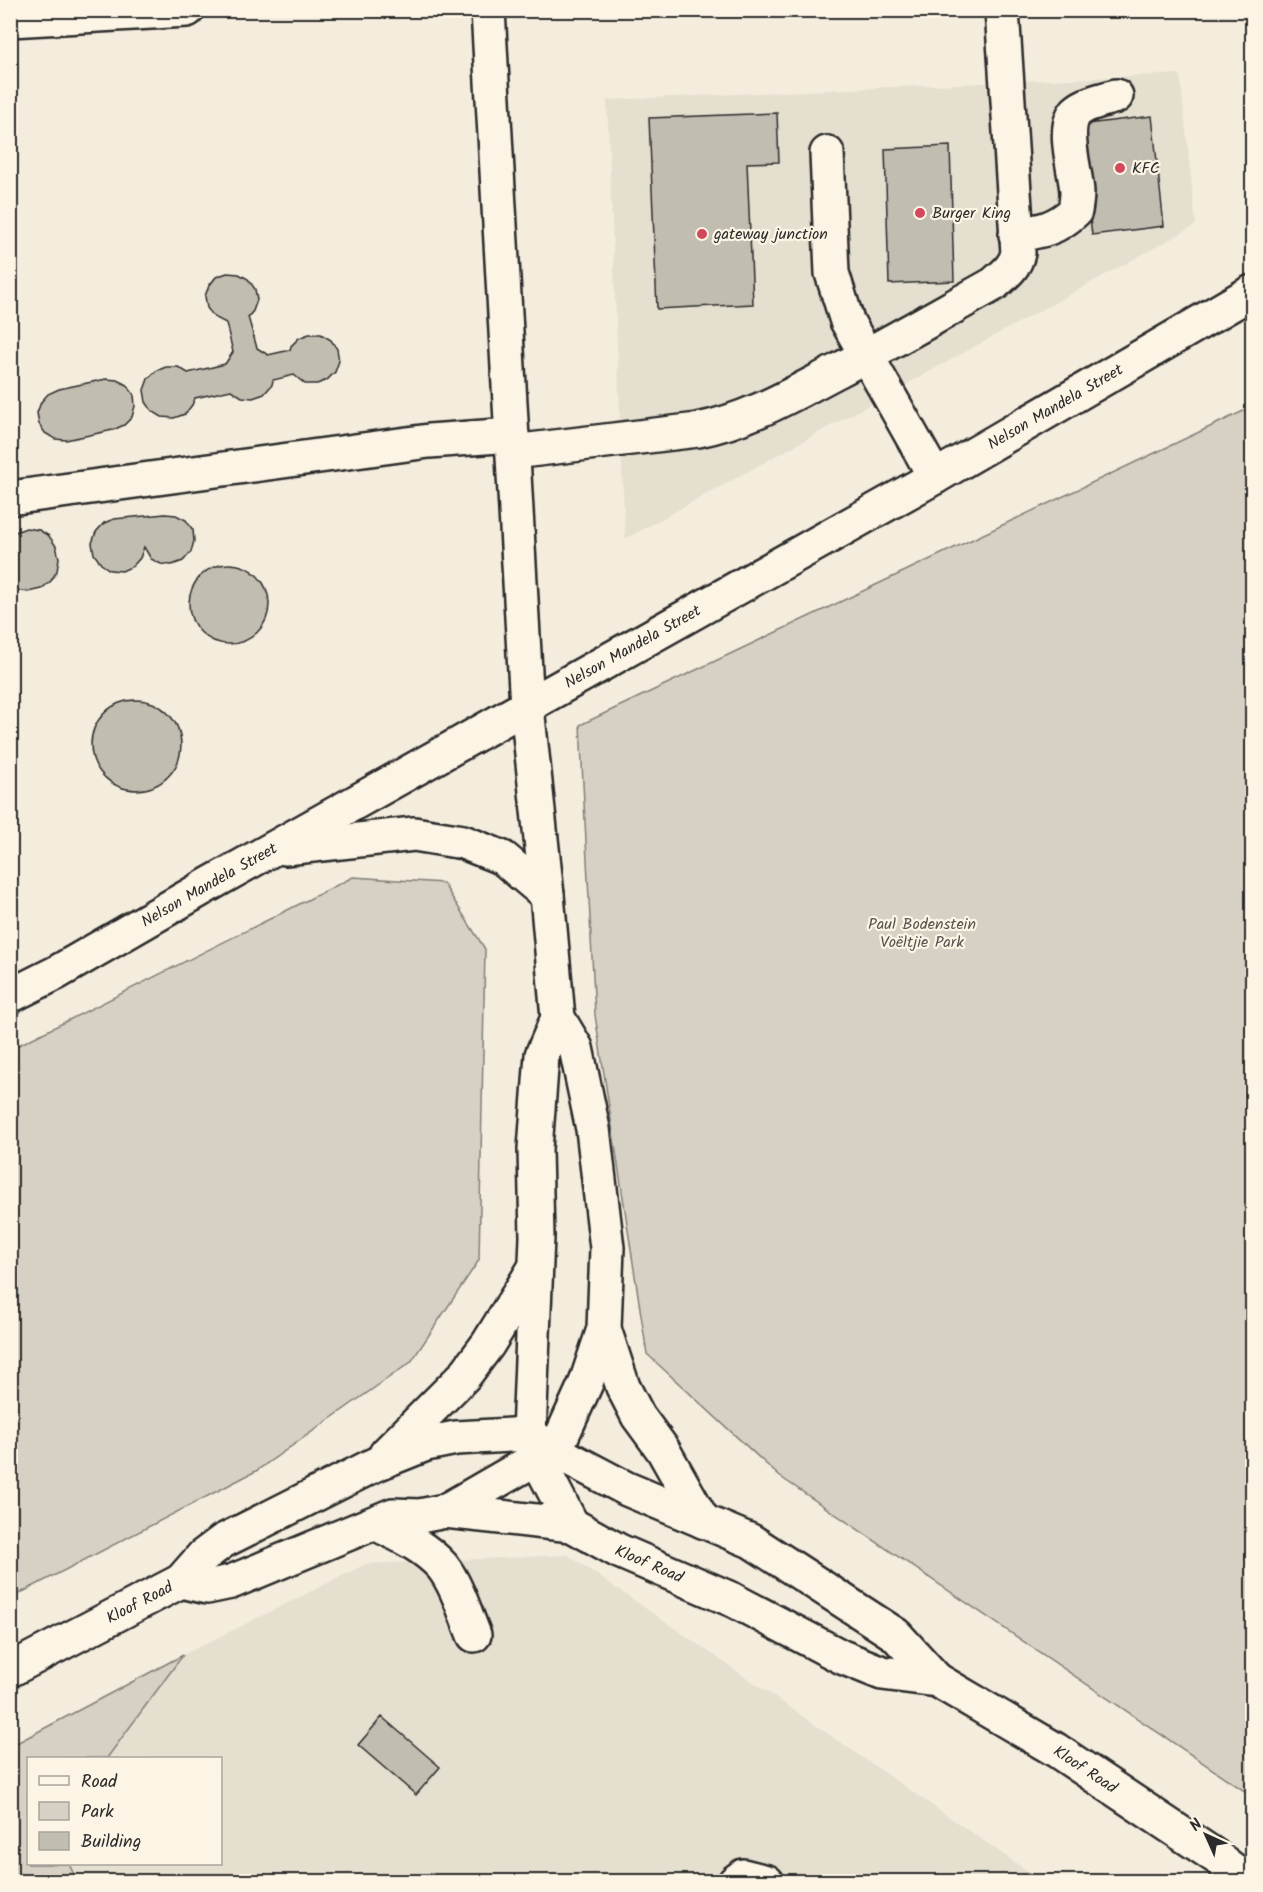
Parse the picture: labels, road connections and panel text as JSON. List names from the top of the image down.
{
  "streets": {
    "street": ["Nelson Mandela Street", "Kloof Road"]
  },
  "parks": ["Paul Bodenstein Voëltjie Park"],
  "places": ["KFC", "Burger King", "gateway junction"],
  "legend": ["Road", "Park", "Building"],
  "north": "top left"
}
